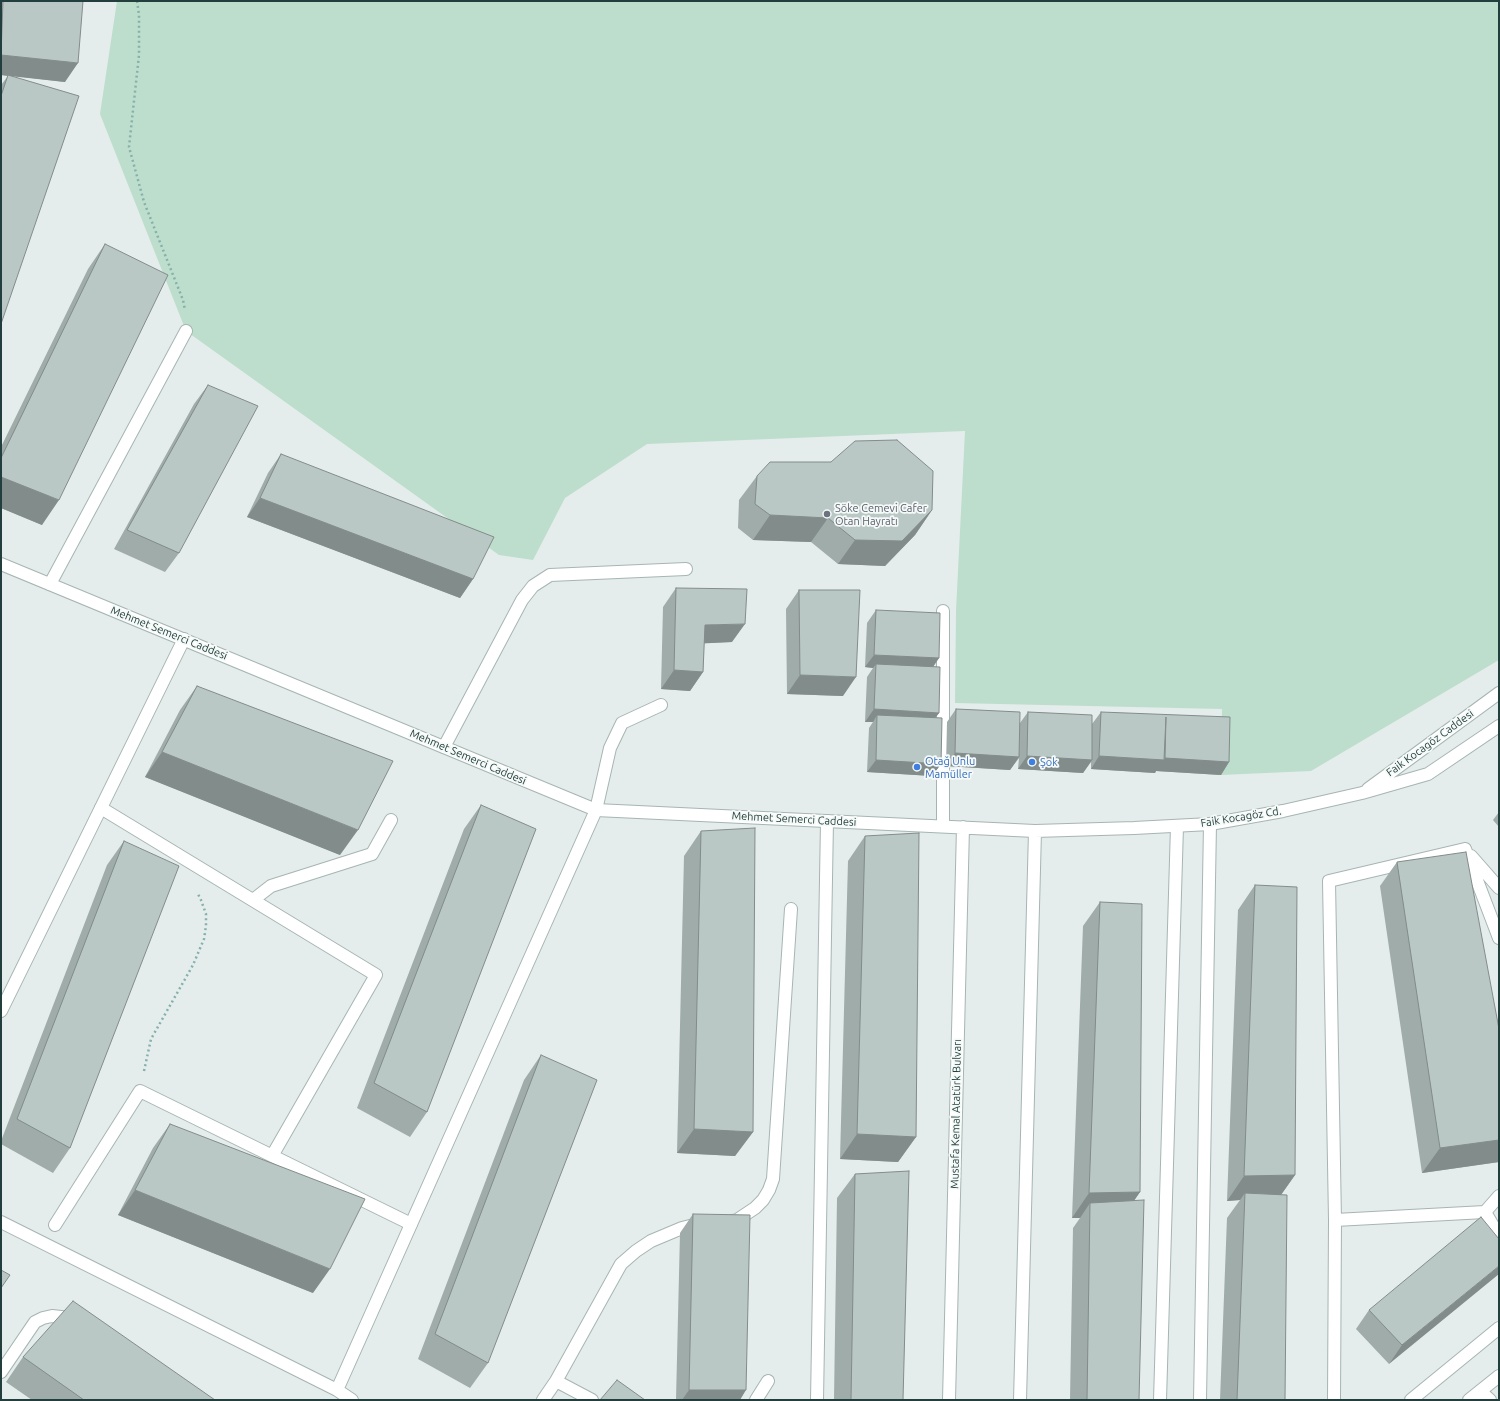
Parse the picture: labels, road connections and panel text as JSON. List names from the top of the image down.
{
  "streets": {
    "street": [
      "Mehmet Semerci Caddesi",
      "Faik Kocagöz Caddesi",
      "Faik Kocagöz Cd.",
      "Mustafa Kemal Atatürk Bulvarı"
    ]
  },
  "crossings": [
    ["Mehmet Semerci Caddesi", "Faik Kocagöz Cd."],
    ["Mehmet Semerci Caddesi", "Mustafa Kemal Atatürk Bulvarı"],
    ["Faik Kocagöz Caddesi", "Faik Kocagöz Cd."],
    ["Faik Kocagöz Cd.", "Mustafa Kemal Atatürk Bulvarı"]
  ],
  "places": ["Söke Cemevi Cafer Otan Hayratı", "Şok", "Otağ Unlu Mamüller"]
}
